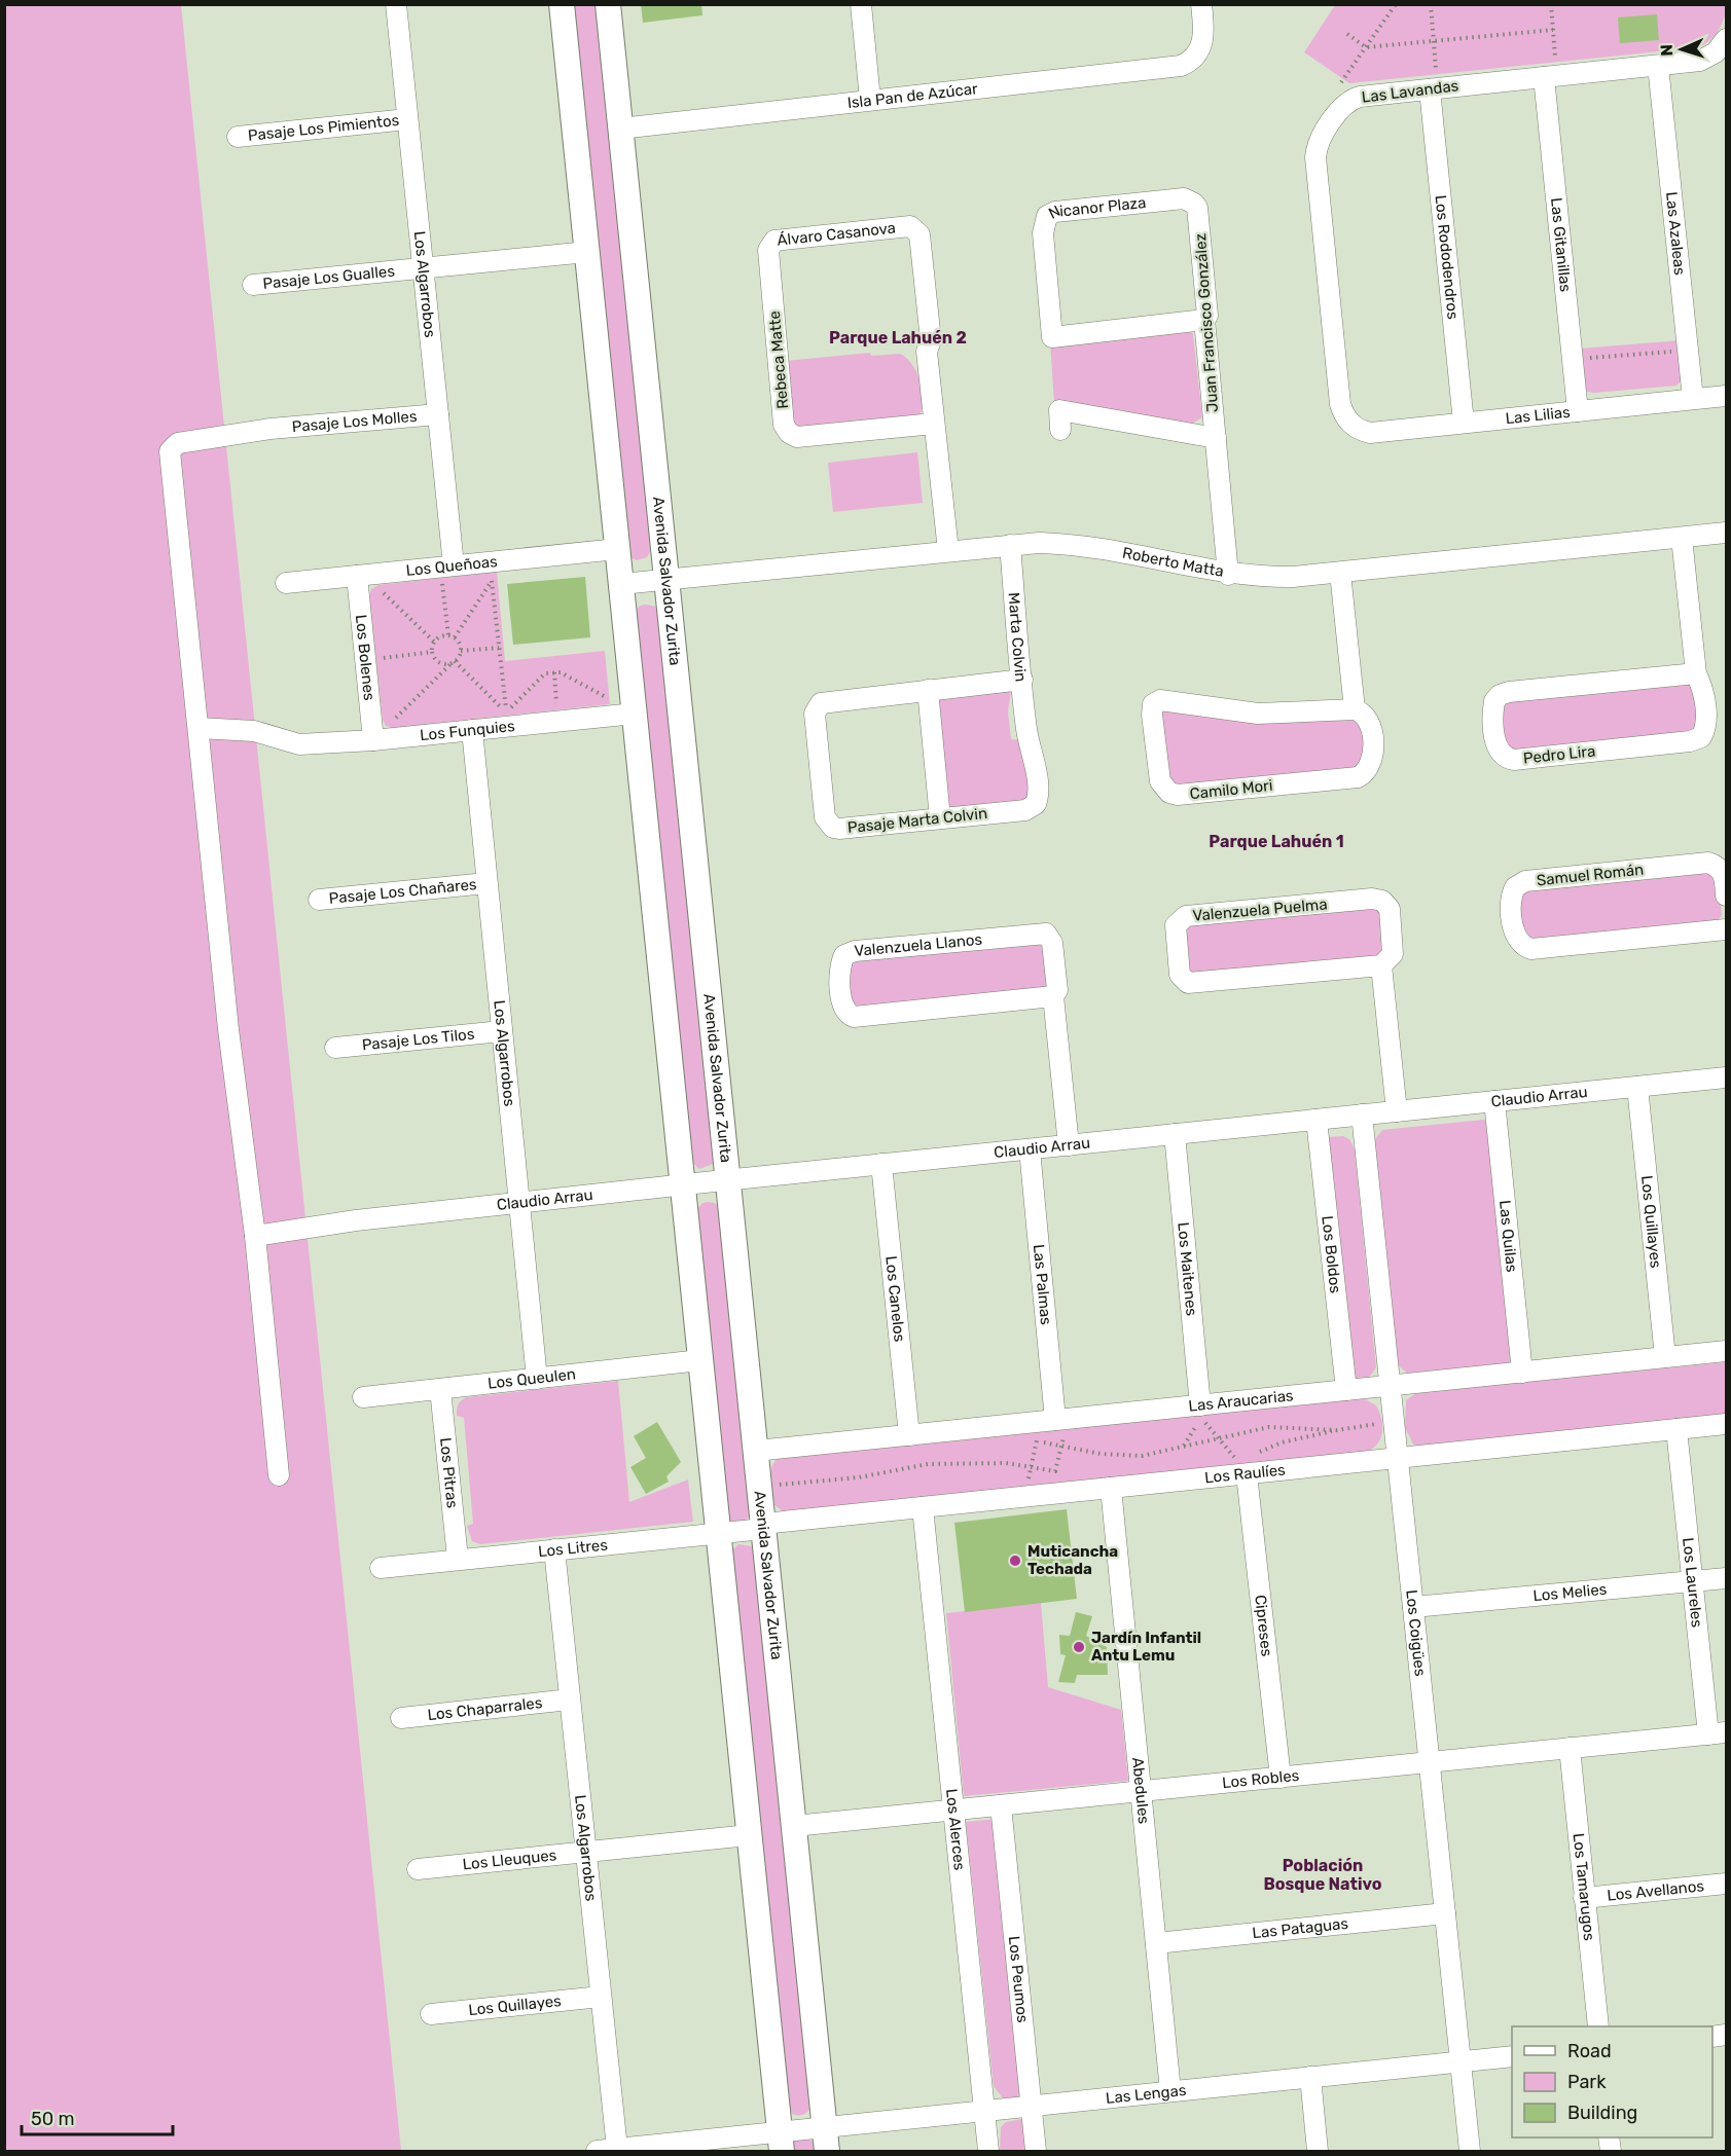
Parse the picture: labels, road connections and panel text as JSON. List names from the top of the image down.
{
  "streets": {
    "main road": ["Avenida Salvador Zurita"],
    "street": [
      "Las Lavandas",
      "Isla Pan de Azúcar",
      "Pasaje Los Pimientos",
      "Nicanor Plaza",
      "Las Azaleas",
      "Álvaro Casanova",
      "Las Gitanillas",
      "Los Rododendros",
      "Pasaje Los Gualles",
      "Los Algarrobos",
      "Juan Francisco González",
      "Rebeca Matte",
      "Las Lilias",
      "Pasaje Los Molles",
      "Roberto Matta",
      "Los Queñoas",
      "Marta Colvin",
      "Los Bolenes",
      "Los Funquies",
      "Pedro Lira",
      "Camilo Mori",
      "Pasaje Marta Colvin",
      "Samuel Román",
      "Pasaje Los Chañares",
      "Valenzuela Puelma",
      "Valenzuela Llanos",
      "Pasaje Los Tilos",
      "Claudio Arrau",
      "Los Quillayes",
      "Las Quilas",
      "Los Boldos",
      "Los Maitenes",
      "Las Palmas",
      "Los Canelos",
      "Los Queulen",
      "Las Araucarias",
      "Los Pitras",
      "Los Raulíes",
      "Los Litres",
      "Los Laureles",
      "Los Melies",
      "Cipreses",
      "Los Coigües",
      "Los Chaparrales",
      "Los Robles",
      "Abedules",
      "Los Alerces",
      "Los Lleuques",
      "Los Tamarugos",
      "Los Avellanos",
      "Las Pataguas",
      "Los Peumos",
      "Las Lengas"
    ]
  },
  "crossings": [
    ["Las Lavandas", "Las Azaleas"],
    ["Las Lavandas", "Las Gitanillas"],
    ["Las Lavandas", "Los Rododendros"],
    ["Las Lavandas", "Las Lilias"],
    ["Isla Pan de Azúcar", "Avenida Salvador Zurita"],
    ["Pasaje Los Pimientos", "Los Algarrobos"],
    ["Nicanor Plaza", "Juan Francisco González"],
    ["Las Azaleas", "Las Lilias"],
    ["Álvaro Casanova", "Rebeca Matte"],
    ["Las Gitanillas", "Las Lilias"],
    ["Los Rododendros", "Las Lilias"],
    ["Pasaje Los Gualles", "Los Algarrobos"],
    ["Los Algarrobos", "Pasaje Los Molles"],
    ["Los Algarrobos", "Los Queñoas"],
    ["Los Algarrobos", "Los Funquies"],
    ["Los Algarrobos", "Pasaje Los Chañares"],
    ["Los Algarrobos", "Pasaje Los Tilos"],
    ["Los Algarrobos", "Claudio Arrau"],
    ["Los Algarrobos", "Los Quillayes"],
    ["Los Algarrobos", "Los Queulen"],
    ["Los Algarrobos", "Los Litres"],
    ["Los Algarrobos", "Los Chaparrales"],
    ["Los Algarrobos", "Los Lleuques"],
    ["Los Algarrobos", "Las Lengas"],
    ["Juan Francisco González", "Roberto Matta"],
    ["Pasaje Los Molles", "Los Funquies"],
    ["Pasaje Los Molles", "Claudio Arrau"],
    ["Roberto Matta", "Avenida Salvador Zurita"],
    ["Roberto Matta", "Marta Colvin"],
    ["Roberto Matta", "Pedro Lira"],
    ["Roberto Matta", "Camilo Mori"],
    ["Los Queñoas", "Los Bolenes"],
    ["Avenida Salvador Zurita", "Claudio Arrau"],
    ["Avenida Salvador Zurita", "Las Araucarias"],
    ["Avenida Salvador Zurita", "Los Raulíes"],
    ["Avenida Salvador Zurita", "Los Litres"],
    ["Avenida Salvador Zurita", "Los Robles"],
    ["Avenida Salvador Zurita", "Las Lengas"],
    ["Marta Colvin", "Pasaje Marta Colvin"],
    ["Los Bolenes", "Los Funquies"],
    ["Valenzuela Puelma", "Claudio Arrau"],
    ["Valenzuela Llanos", "Claudio Arrau"],
    ["Claudio Arrau", "Los Quillayes"],
    ["Claudio Arrau", "Las Quilas"],
    ["Claudio Arrau", "Los Boldos"],
    ["Claudio Arrau", "Los Maitenes"],
    ["Claudio Arrau", "Las Palmas"],
    ["Claudio Arrau", "Los Canelos"],
    ["Claudio Arrau", "Los Coigües"],
    ["Los Quillayes", "Las Araucarias"],
    ["Las Quilas", "Las Araucarias"],
    ["Los Boldos", "Las Araucarias"],
    ["Los Maitenes", "Las Araucarias"],
    ["Las Palmas", "Las Araucarias"],
    ["Los Canelos", "Las Araucarias"],
    ["Los Queulen", "Los Pitras"],
    ["Las Araucarias", "Los Coigües"],
    ["Los Pitras", "Los Litres"],
    ["Los Raulíes", "Los Litres"],
    ["Los Raulíes", "Los Laureles"],
    ["Los Raulíes", "Cipreses"],
    ["Los Raulíes", "Los Coigües"],
    ["Los Raulíes", "Abedules"],
    ["Los Raulíes", "Los Alerces"],
    ["Los Laureles", "Los Melies"],
    ["Los Laureles", "Los Robles"],
    ["Los Melies", "Los Coigües"],
    ["Cipreses", "Los Robles"],
    ["Los Coigües", "Los Robles"],
    ["Los Coigües", "Las Pataguas"],
    ["Los Coigües", "Las Lengas"],
    ["Los Robles", "Abedules"],
    ["Los Robles", "Los Alerces"],
    ["Los Robles", "Los Tamarugos"],
    ["Los Robles", "Los Peumos"],
    ["Abedules", "Las Pataguas"],
    ["Abedules", "Las Lengas"],
    ["Los Alerces", "Las Lengas"],
    ["Los Tamarugos", "Los Avellanos"],
    ["Los Peumos", "Las Lengas"]
  ],
  "districts": ["Parque Lahuén 2", "Parque Lahuén 1", "Población Bosque Nativo"],
  "places": ["Muticancha Techada", "Jardín Infantil Antu Lemu"],
  "legend": ["Road", "Park", "Building"],
  "scale_bar": "50 m",
  "north": "left"
}
